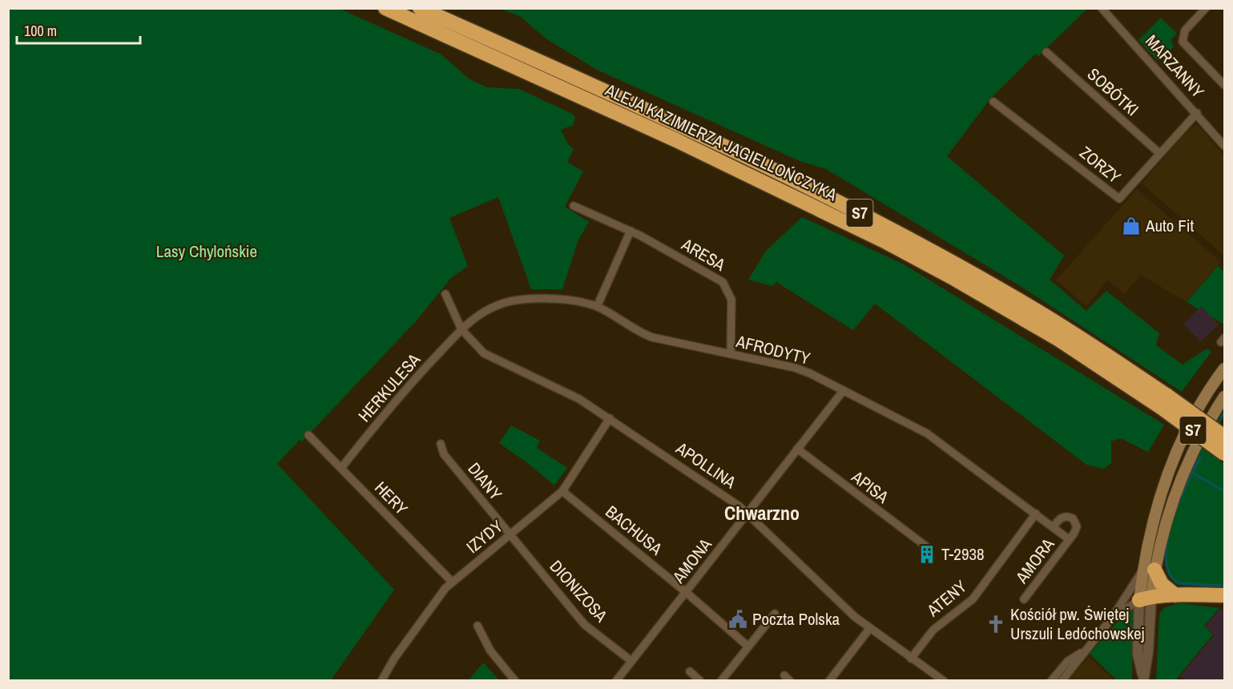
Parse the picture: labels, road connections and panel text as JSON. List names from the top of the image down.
{
  "streets": {
    "highway": ["ALEJA KAZIMIERZA JAGIELLOŃCZYKA", "S7"],
    "street": [
      "MARZANNY",
      "SOBÓTKI",
      "ZORZY",
      "ARESA",
      "AFRODYTY",
      "HERKULESA",
      "APOLLINA",
      "DIANY",
      "APISA",
      "HERY",
      "BACHUSA",
      "IZYDY",
      "AMONA",
      "AMORA",
      "DIONIZOSA",
      "ATENY"
    ]
  },
  "crossings": [
    ["MARZANNY", "ZORZY"],
    ["SOBÓTKI", "ZORZY"],
    ["ARESA", "AFRODYTY"],
    ["AFRODYTY", "HERKULESA"],
    ["AFRODYTY", "APOLLINA"],
    ["AFRODYTY", "AMONA"],
    ["AFRODYTY", "AMORA"],
    ["AFRODYTY", "ATENY"],
    ["HERKULESA", "APOLLINA"],
    ["HERKULESA", "HERY"],
    ["APOLLINA", "IZYDY"],
    ["APOLLINA", "AMONA"],
    ["APOLLINA", "ATENY"],
    ["DIANY", "IZYDY"],
    ["DIANY", "DIONIZOSA"],
    ["APISA", "AMONA"],
    ["HERY", "IZYDY"],
    ["BACHUSA", "IZYDY"],
    ["BACHUSA", "AMONA"],
    ["IZYDY", "DIONIZOSA"],
    ["AMONA", "DIONIZOSA"]
  ],
  "districts": ["Chwarzno"],
  "parks": ["Lasy Chylońskie"],
  "places": {
    "shop": ["Auto Fit"],
    "building": ["T-2938"],
    "public building": ["Poczta Polska"],
    "church": ["Kościół pw. Świętej Urszuli Ledóchowskej"]
  },
  "scale_bar": "100 m"
}
